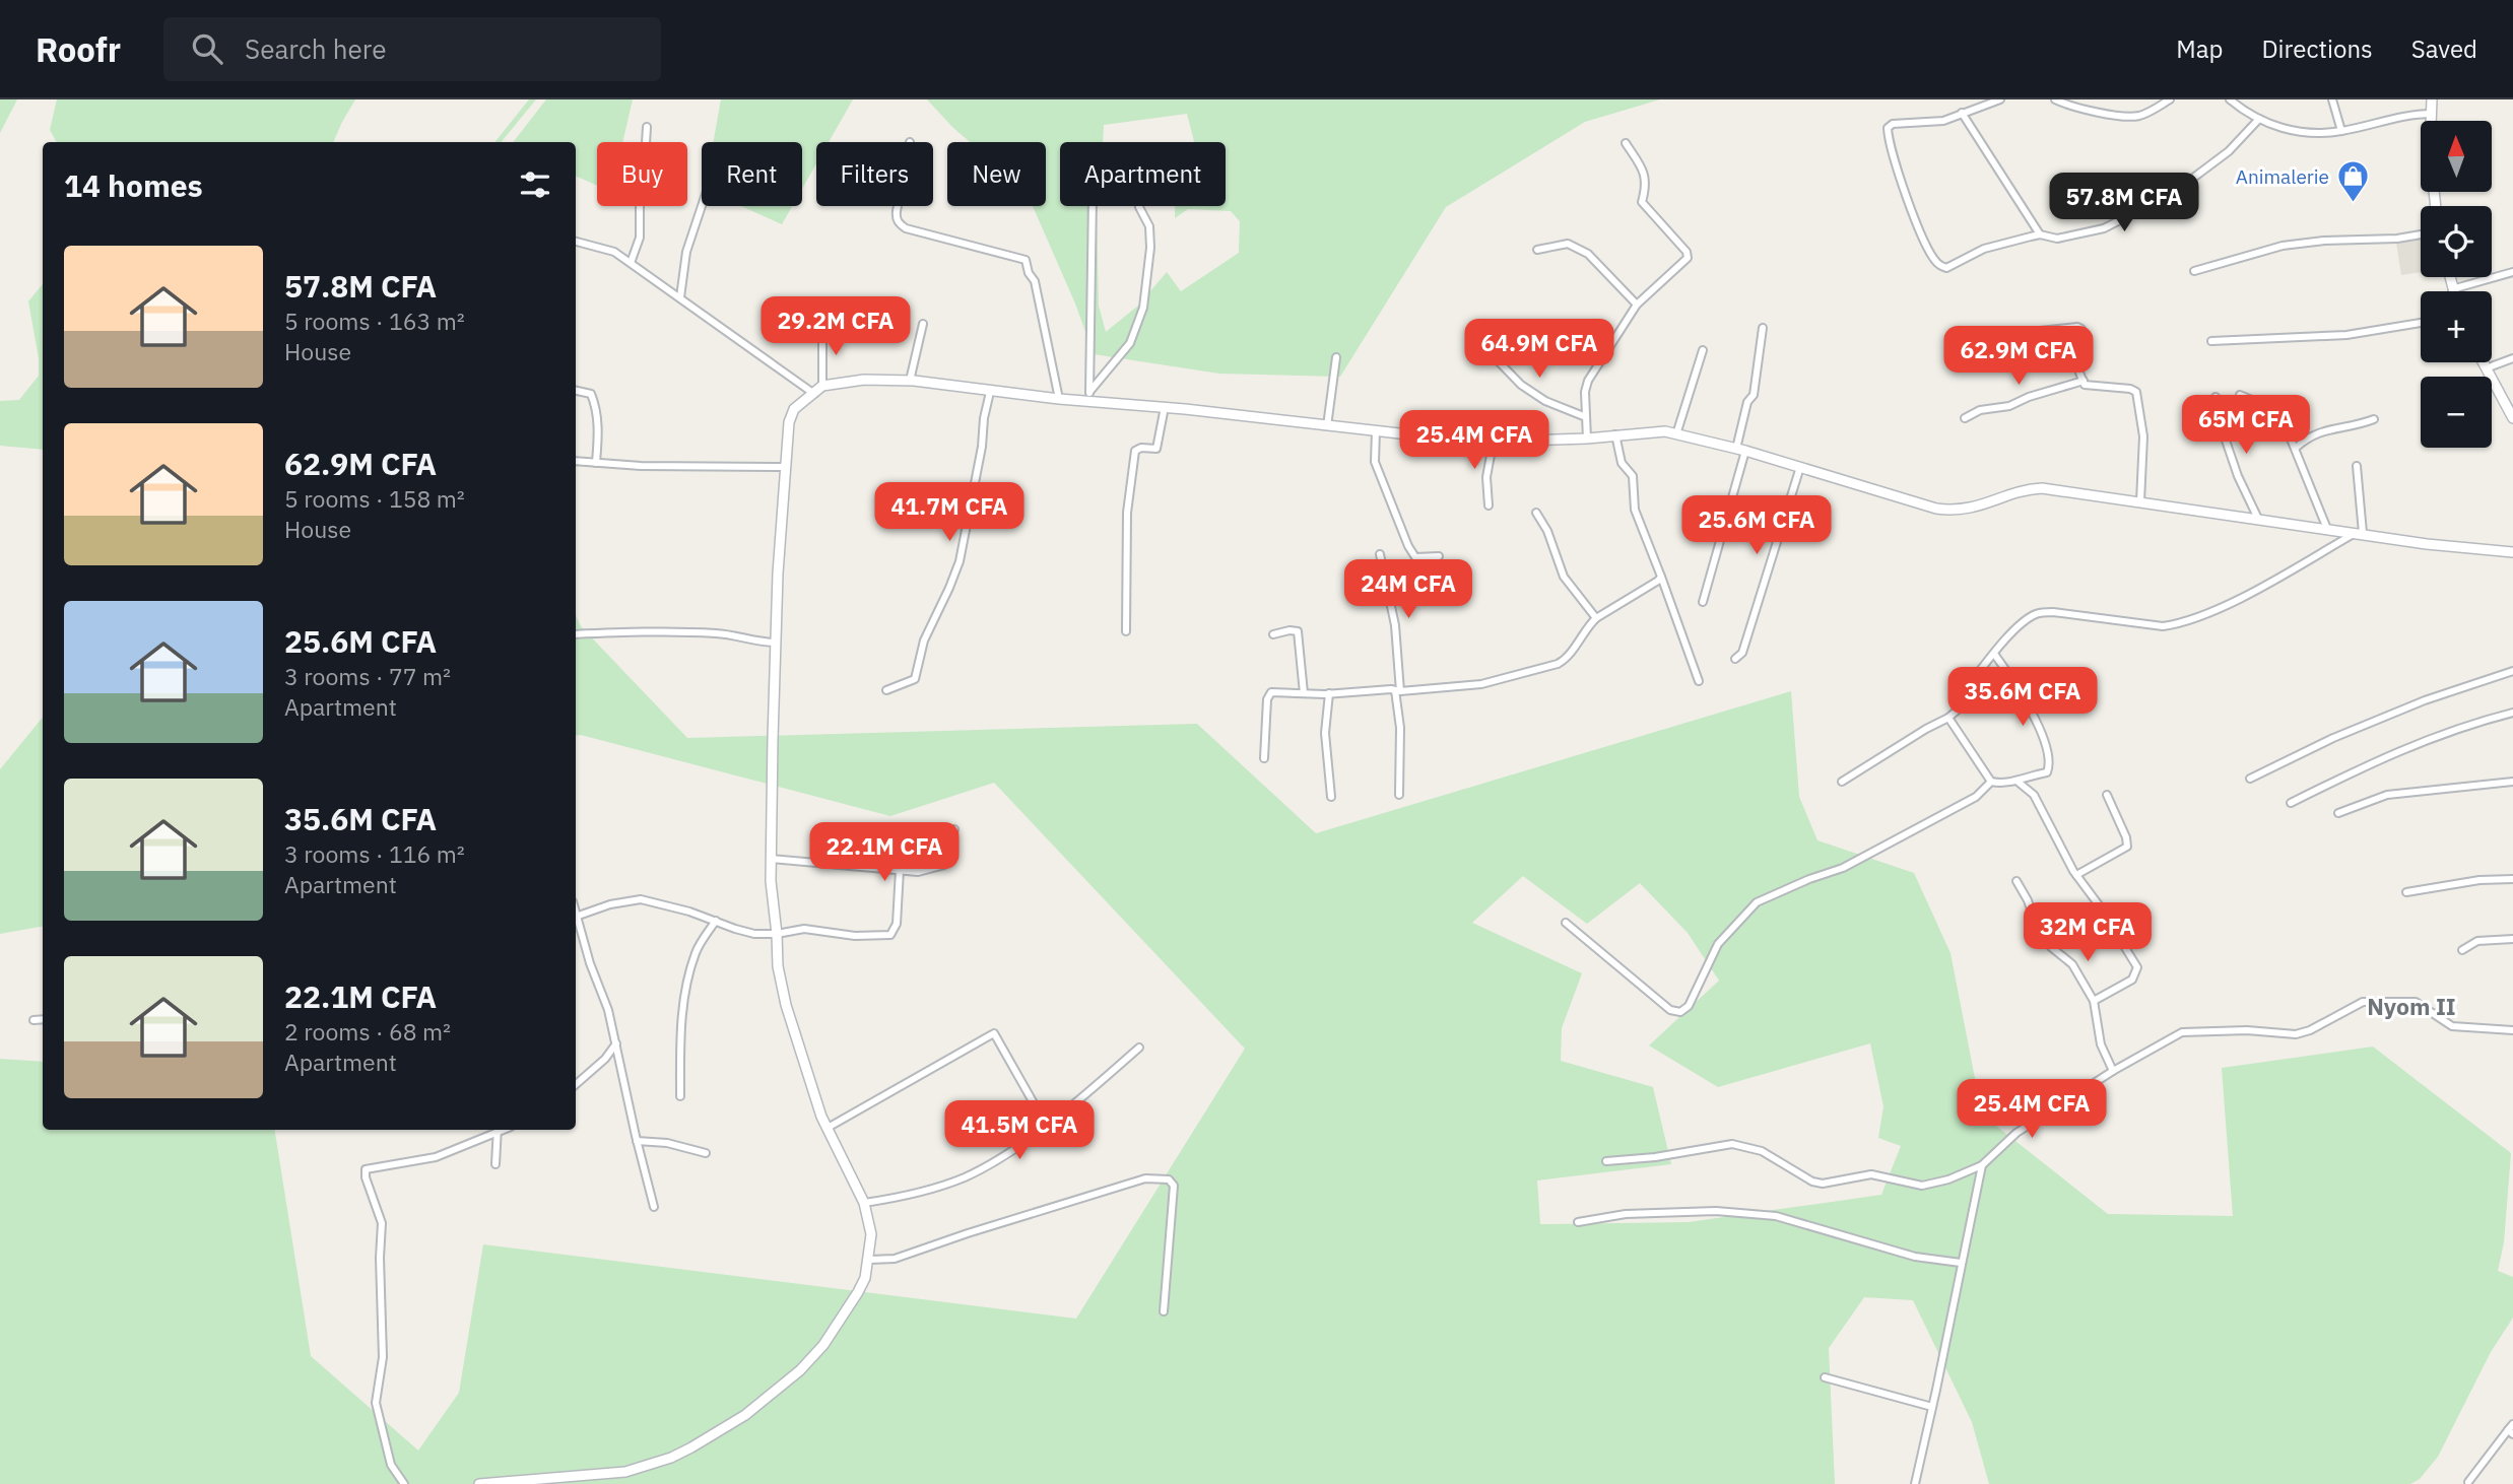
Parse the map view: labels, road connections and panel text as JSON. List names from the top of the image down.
{
  "districts": ["Nyom II"],
  "places": {
    "shop": ["Animalerie"]
  },
  "north": "top",
  "page": {
    "header": "Roofr",
    "search": "Search here",
    "nav": ["Map", "Directions", "Saved"],
    "map_buttons": ["+", "−"],
    "chip": [
      "Buy",
      "Rent",
      "Filters",
      "New",
      "Apartment"
    ],
    "heading": "14 homes",
    "price": [
      "57.8M CFA",
      "29.2M CFA",
      "64.9M CFA",
      "62.9M CFA",
      "65M CFA",
      "25.4M CFA",
      "41.7M CFA",
      "25.6M CFA",
      "24M CFA",
      "35.6M CFA",
      "22.1M CFA",
      "32M CFA",
      "25.4M CFA",
      "41.5M CFA"
    ],
    "list": [
      {
        "name": "57.8M CFA",
        "note": "5 rooms · 163 m² · House"
      },
      {
        "name": "62.9M CFA",
        "note": "5 rooms · 158 m² · House"
      },
      {
        "name": "25.6M CFA",
        "note": "3 rooms · 77 m² · Apartment"
      },
      {
        "name": "35.6M CFA",
        "note": "3 rooms · 116 m² · Apartment"
      },
      {
        "name": "22.1M CFA",
        "note": "2 rooms · 68 m² · Apartment"
      }
    ]
  }
}
